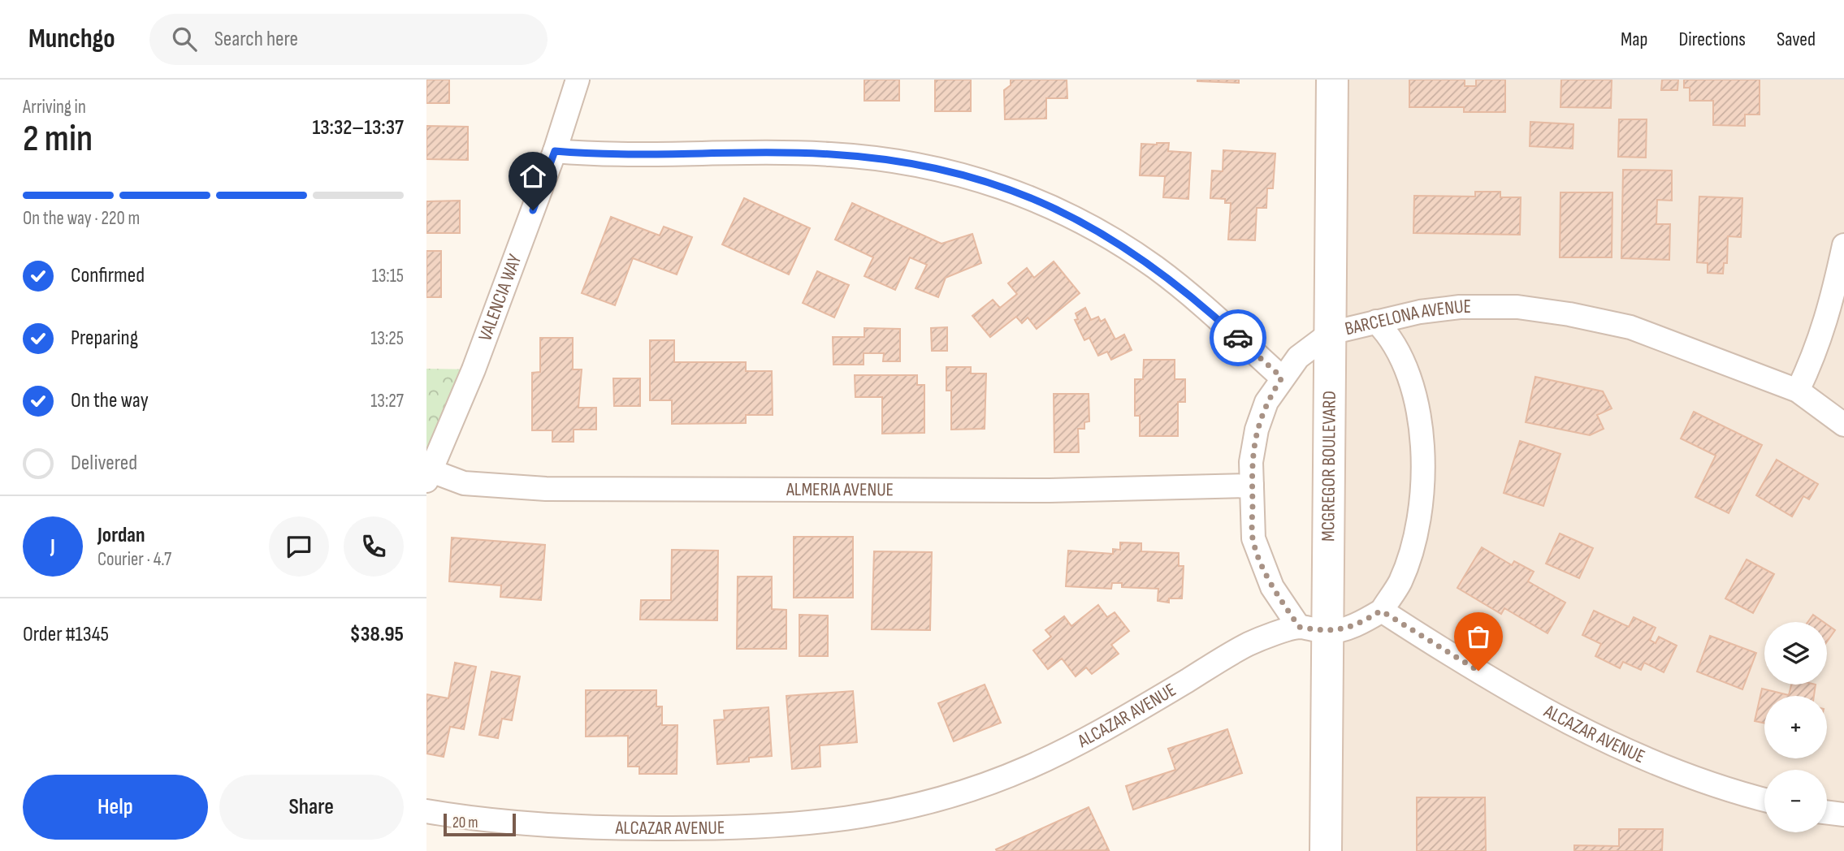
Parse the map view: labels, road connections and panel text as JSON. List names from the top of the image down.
{
  "streets": {
    "main road": ["MCGREGOR BOULEVARD"],
    "street": [
      "VALENCIA WAY",
      "BARCELONA AVENUE",
      "ALMERIA AVENUE",
      "ALCAZAR AVENUE"
    ]
  },
  "crossings": [
    ["VALENCIA WAY", "ALMERIA AVENUE"],
    ["BARCELONA AVENUE", "MCGREGOR BOULEVARD"],
    ["MCGREGOR BOULEVARD", "ALCAZAR AVENUE"]
  ],
  "scale_bar": "20 m",
  "page": {
    "header": "Munchgo",
    "search": "Search here",
    "nav": ["Map", "Directions", "Saved"],
    "heading": ["2 min", "Arriving in", "13:32–13:37"],
    "panel": [
      "Jordan",
      "Courier · 4.7",
      "Order #1345",
      "$38.95"
    ],
    "bar": "On the way · 220 m",
    "list": [
      ["Confirmed", "13:15"],
      ["Preparing", "13:25"],
      ["On the way", "13:27"],
      "Delivered"
    ],
    "round": "J",
    "map_buttons": ["+", "−"],
    "buttons": ["Help", "Share"],
    "scale": "20 m"
  }
}
